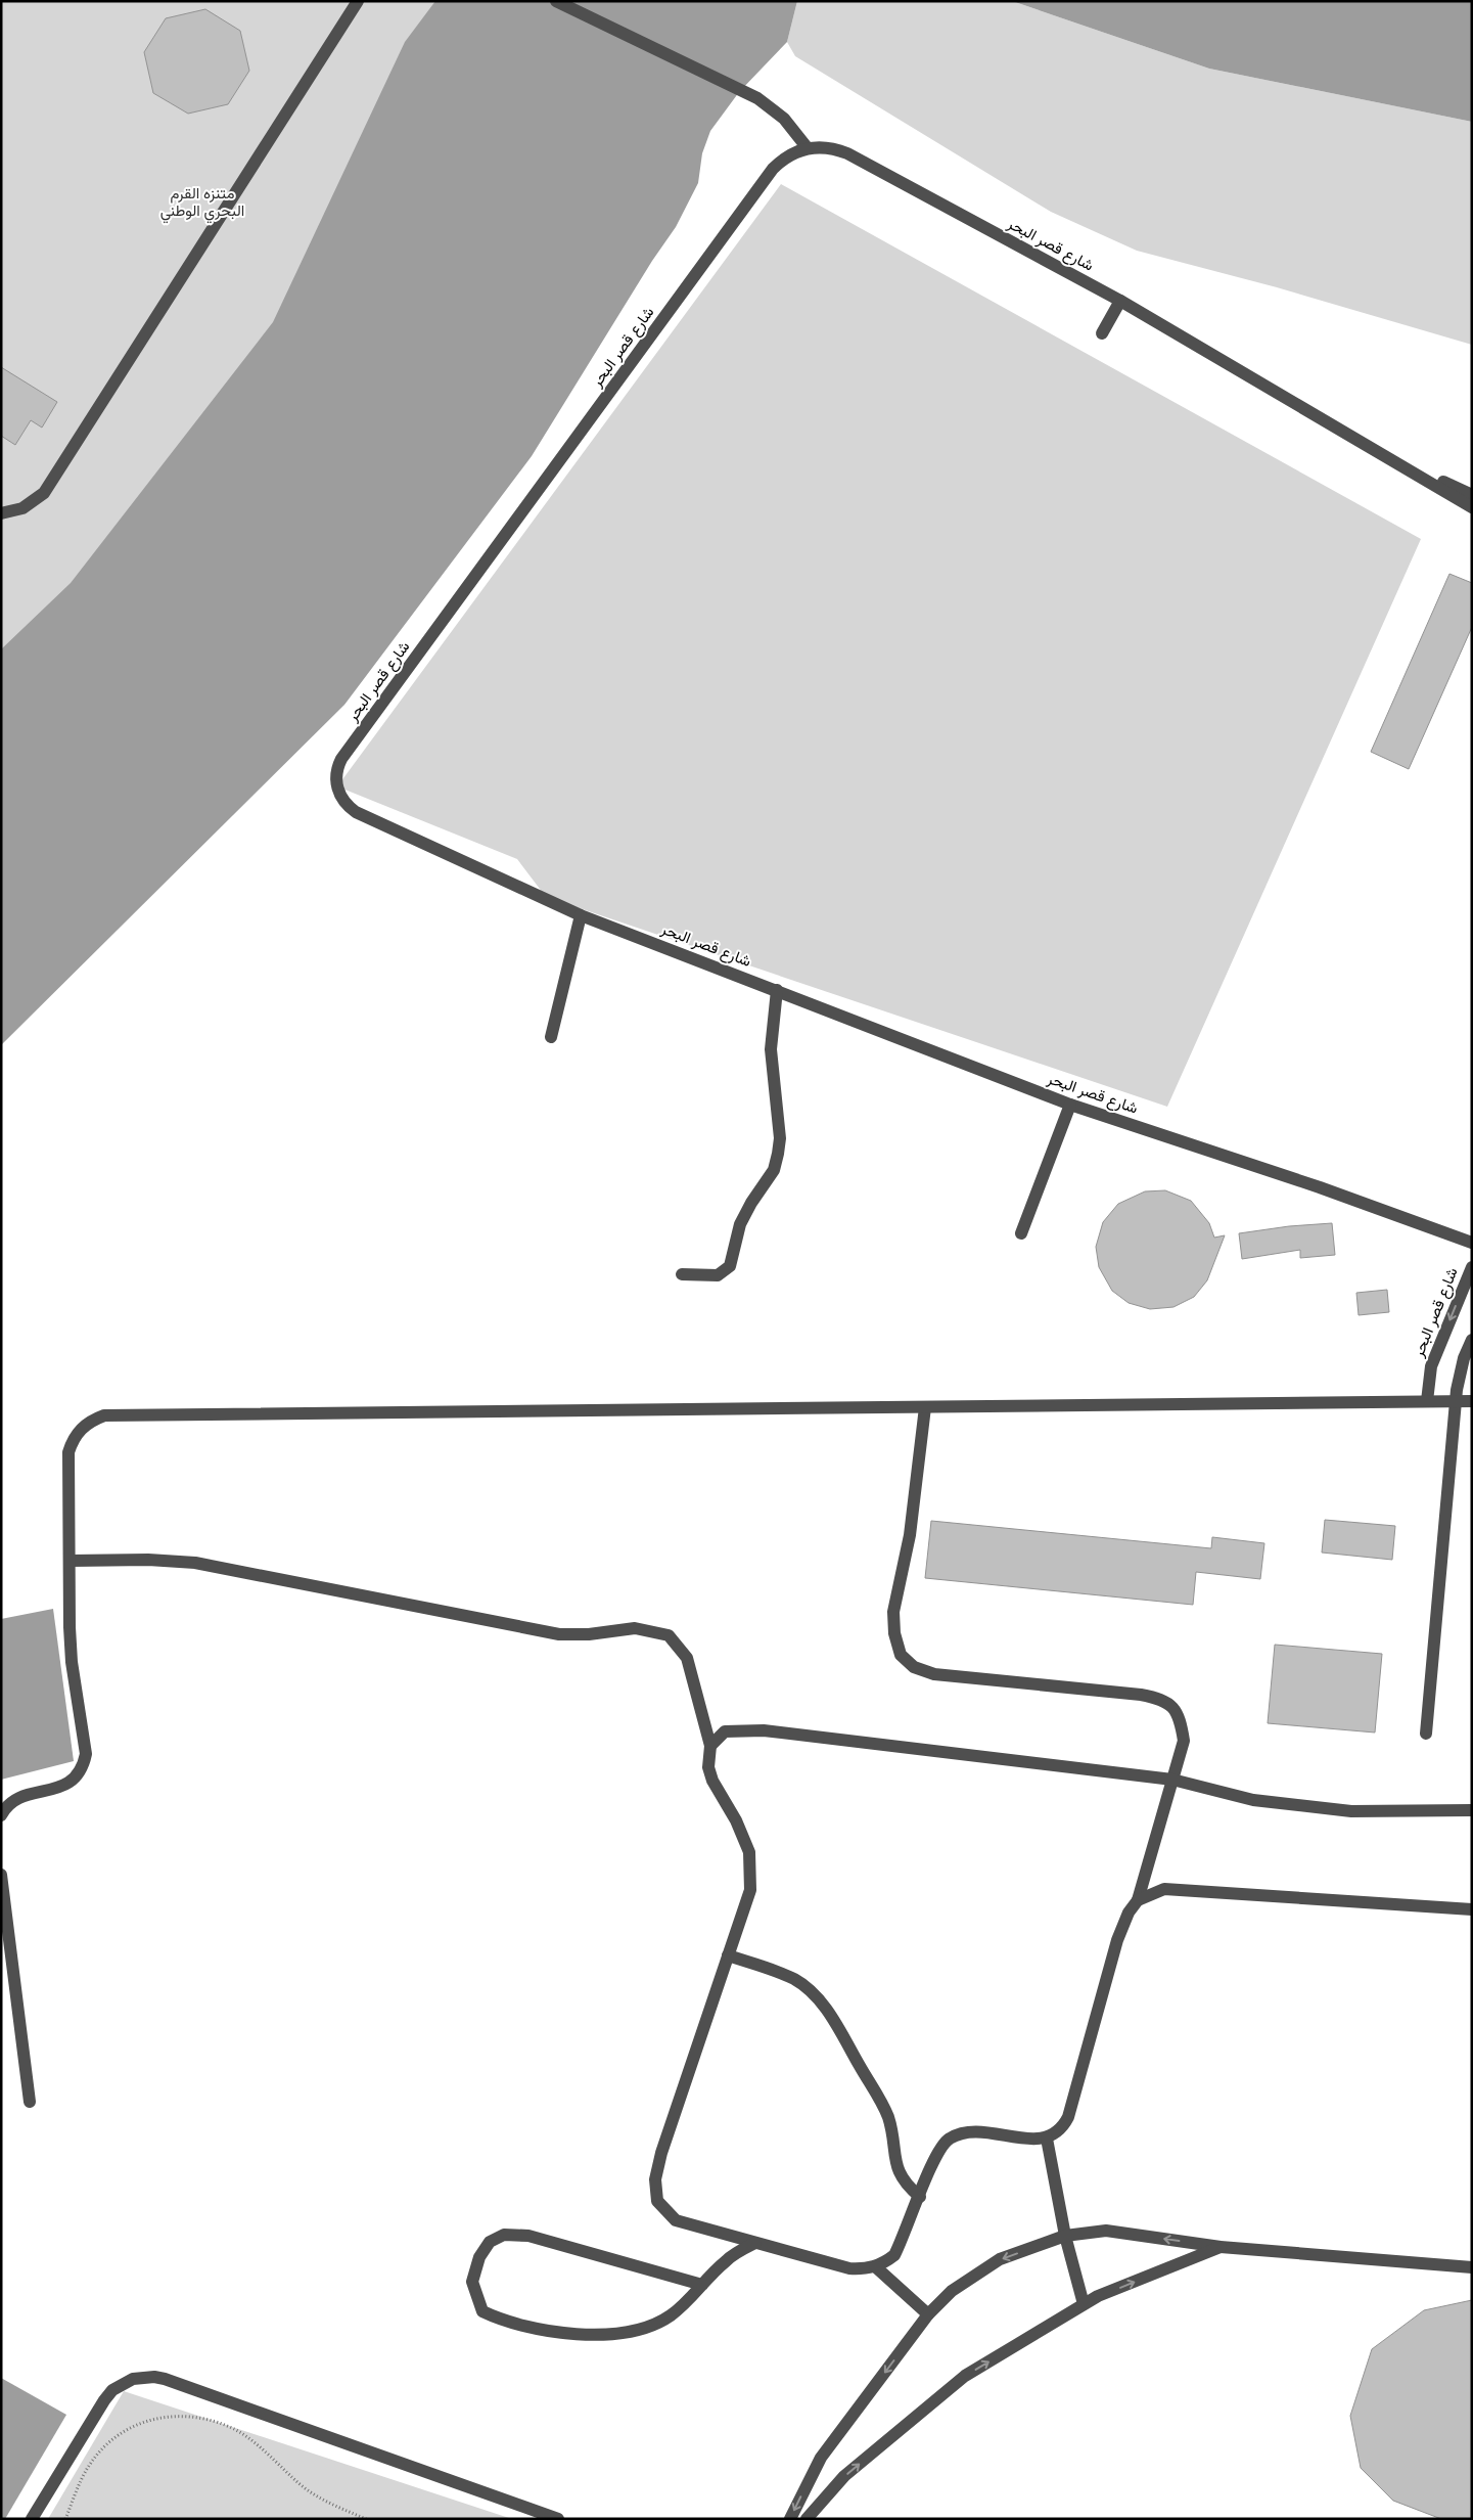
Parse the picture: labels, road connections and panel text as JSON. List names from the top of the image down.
{
  "streets": {
    "street": ["شارع قصر البحر"]
  },
  "parks": ["متنزه القرم البحري الوطني"]
}
